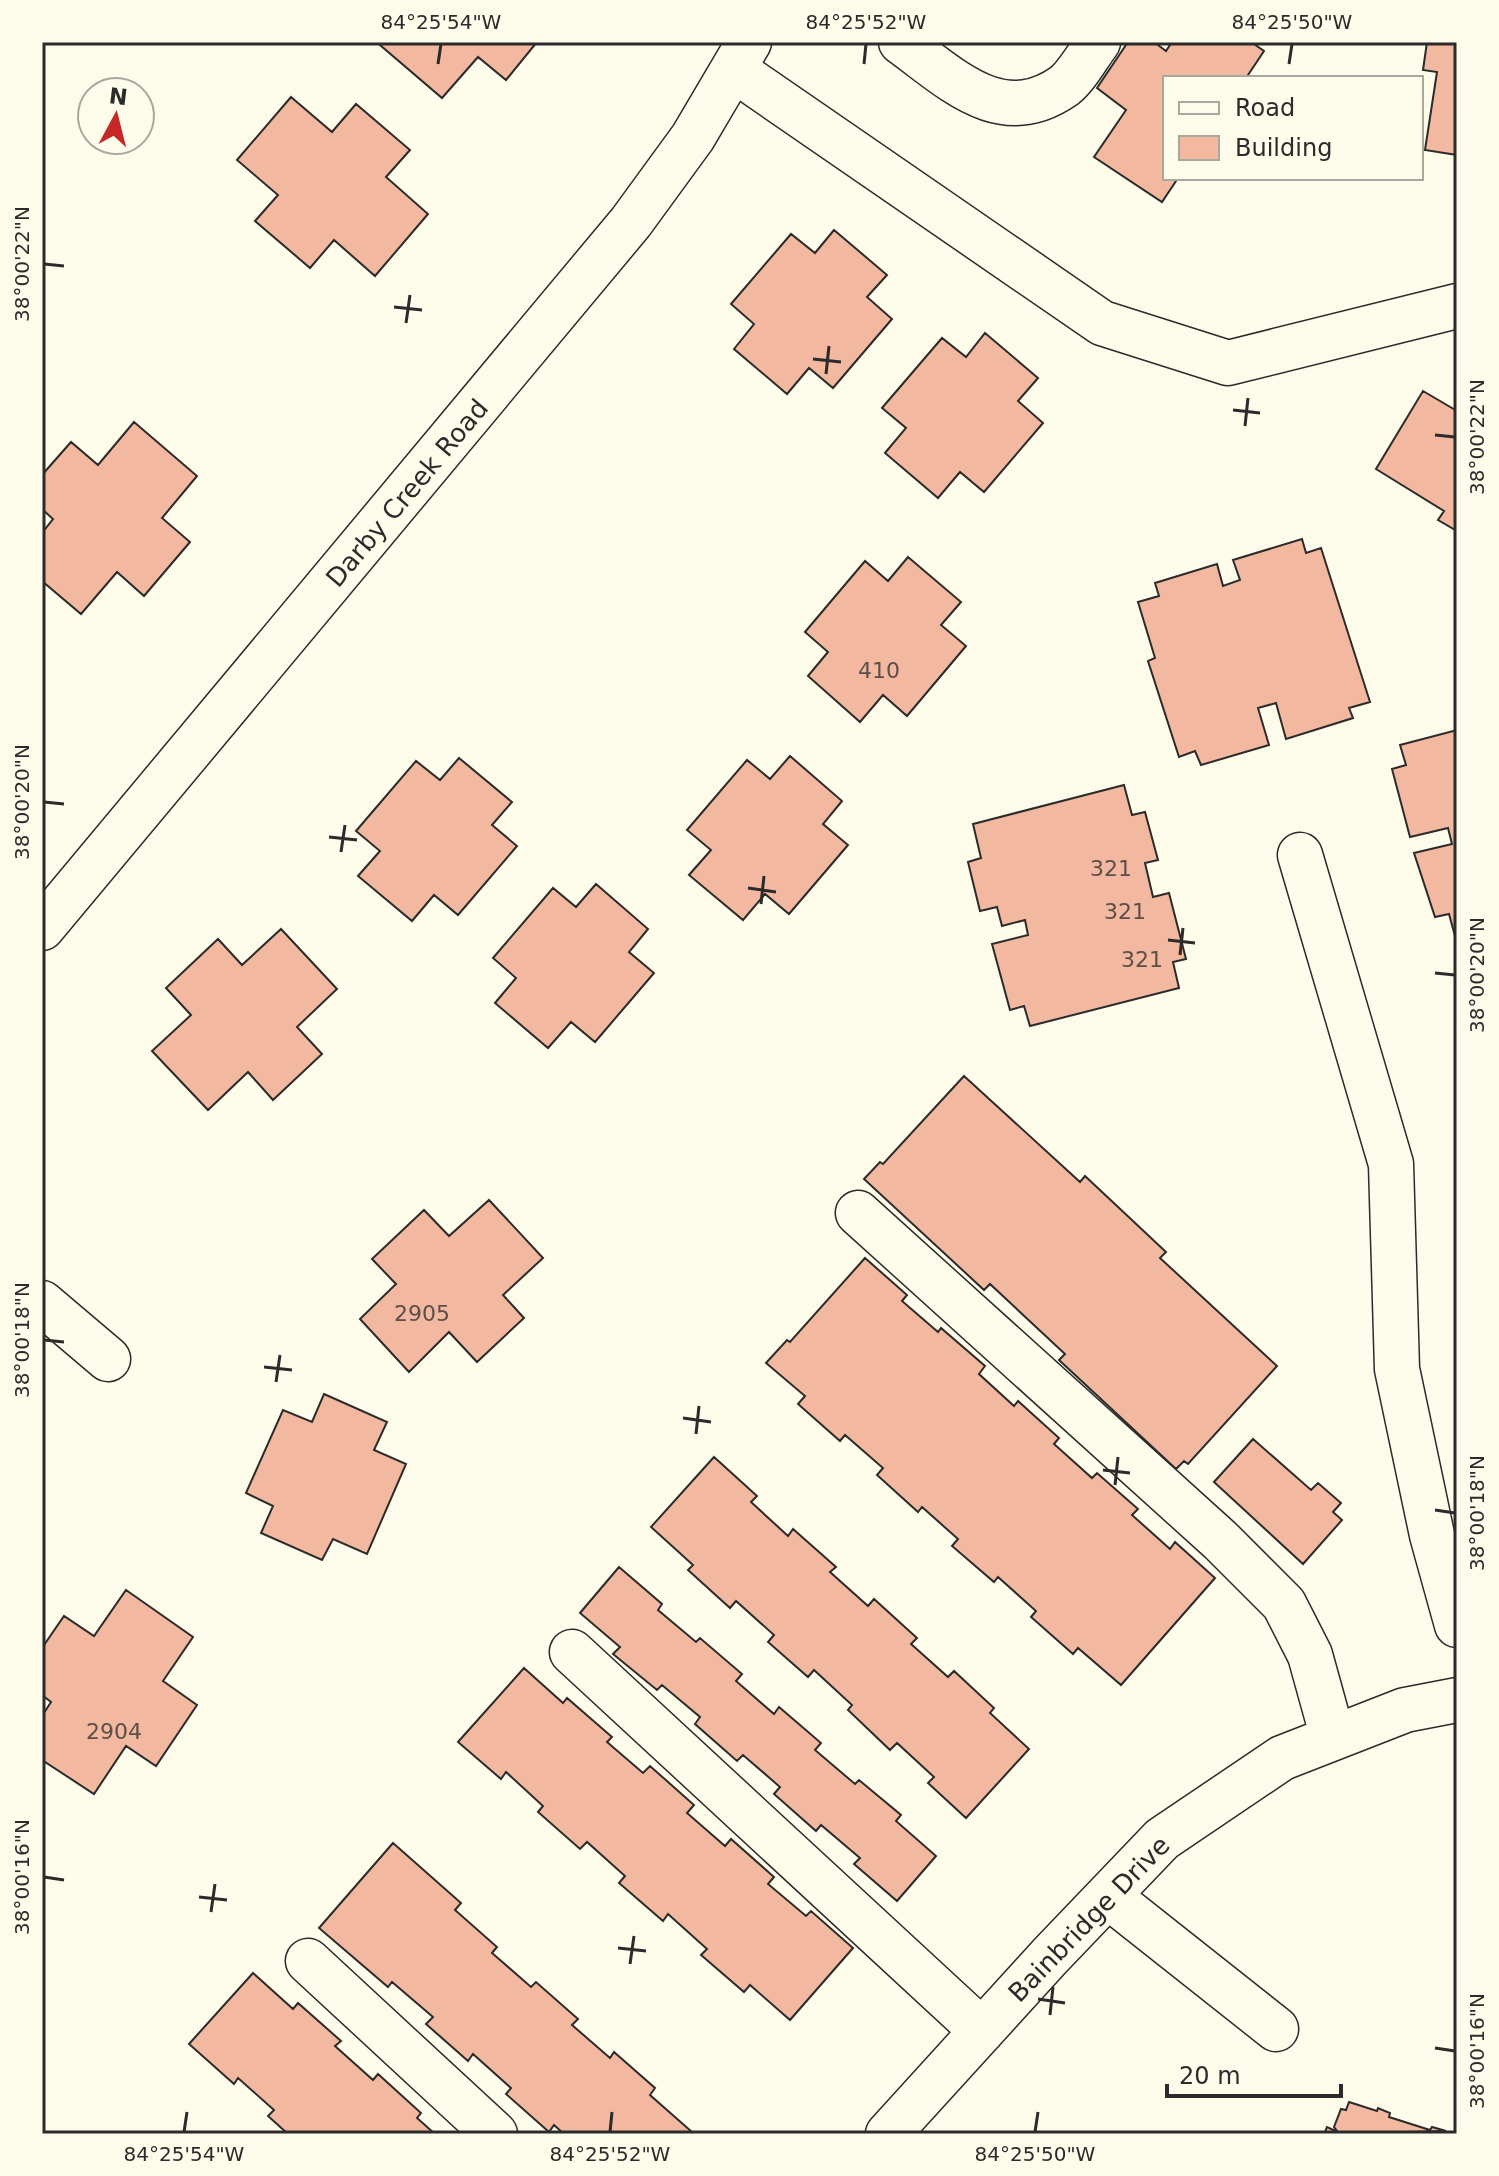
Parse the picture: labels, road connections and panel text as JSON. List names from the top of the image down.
{
  "streets": {
    "street": ["Darby Creek Road", "Bainbridge Drive"]
  },
  "house_numbers": [
    "410",
    "321",
    "321",
    "321",
    "2905",
    "2904"
  ],
  "legend": ["Road", "Building"],
  "scale_bar": "20 m",
  "north": "top",
  "coordinates": [
    "84°25'54\"W",
    "84°25'52\"W",
    "84°25'50\"W",
    "38°00'22\"N",
    "38°00'20\"N",
    "38°00'18\"N",
    "38°00'16\"N"
  ]
}
